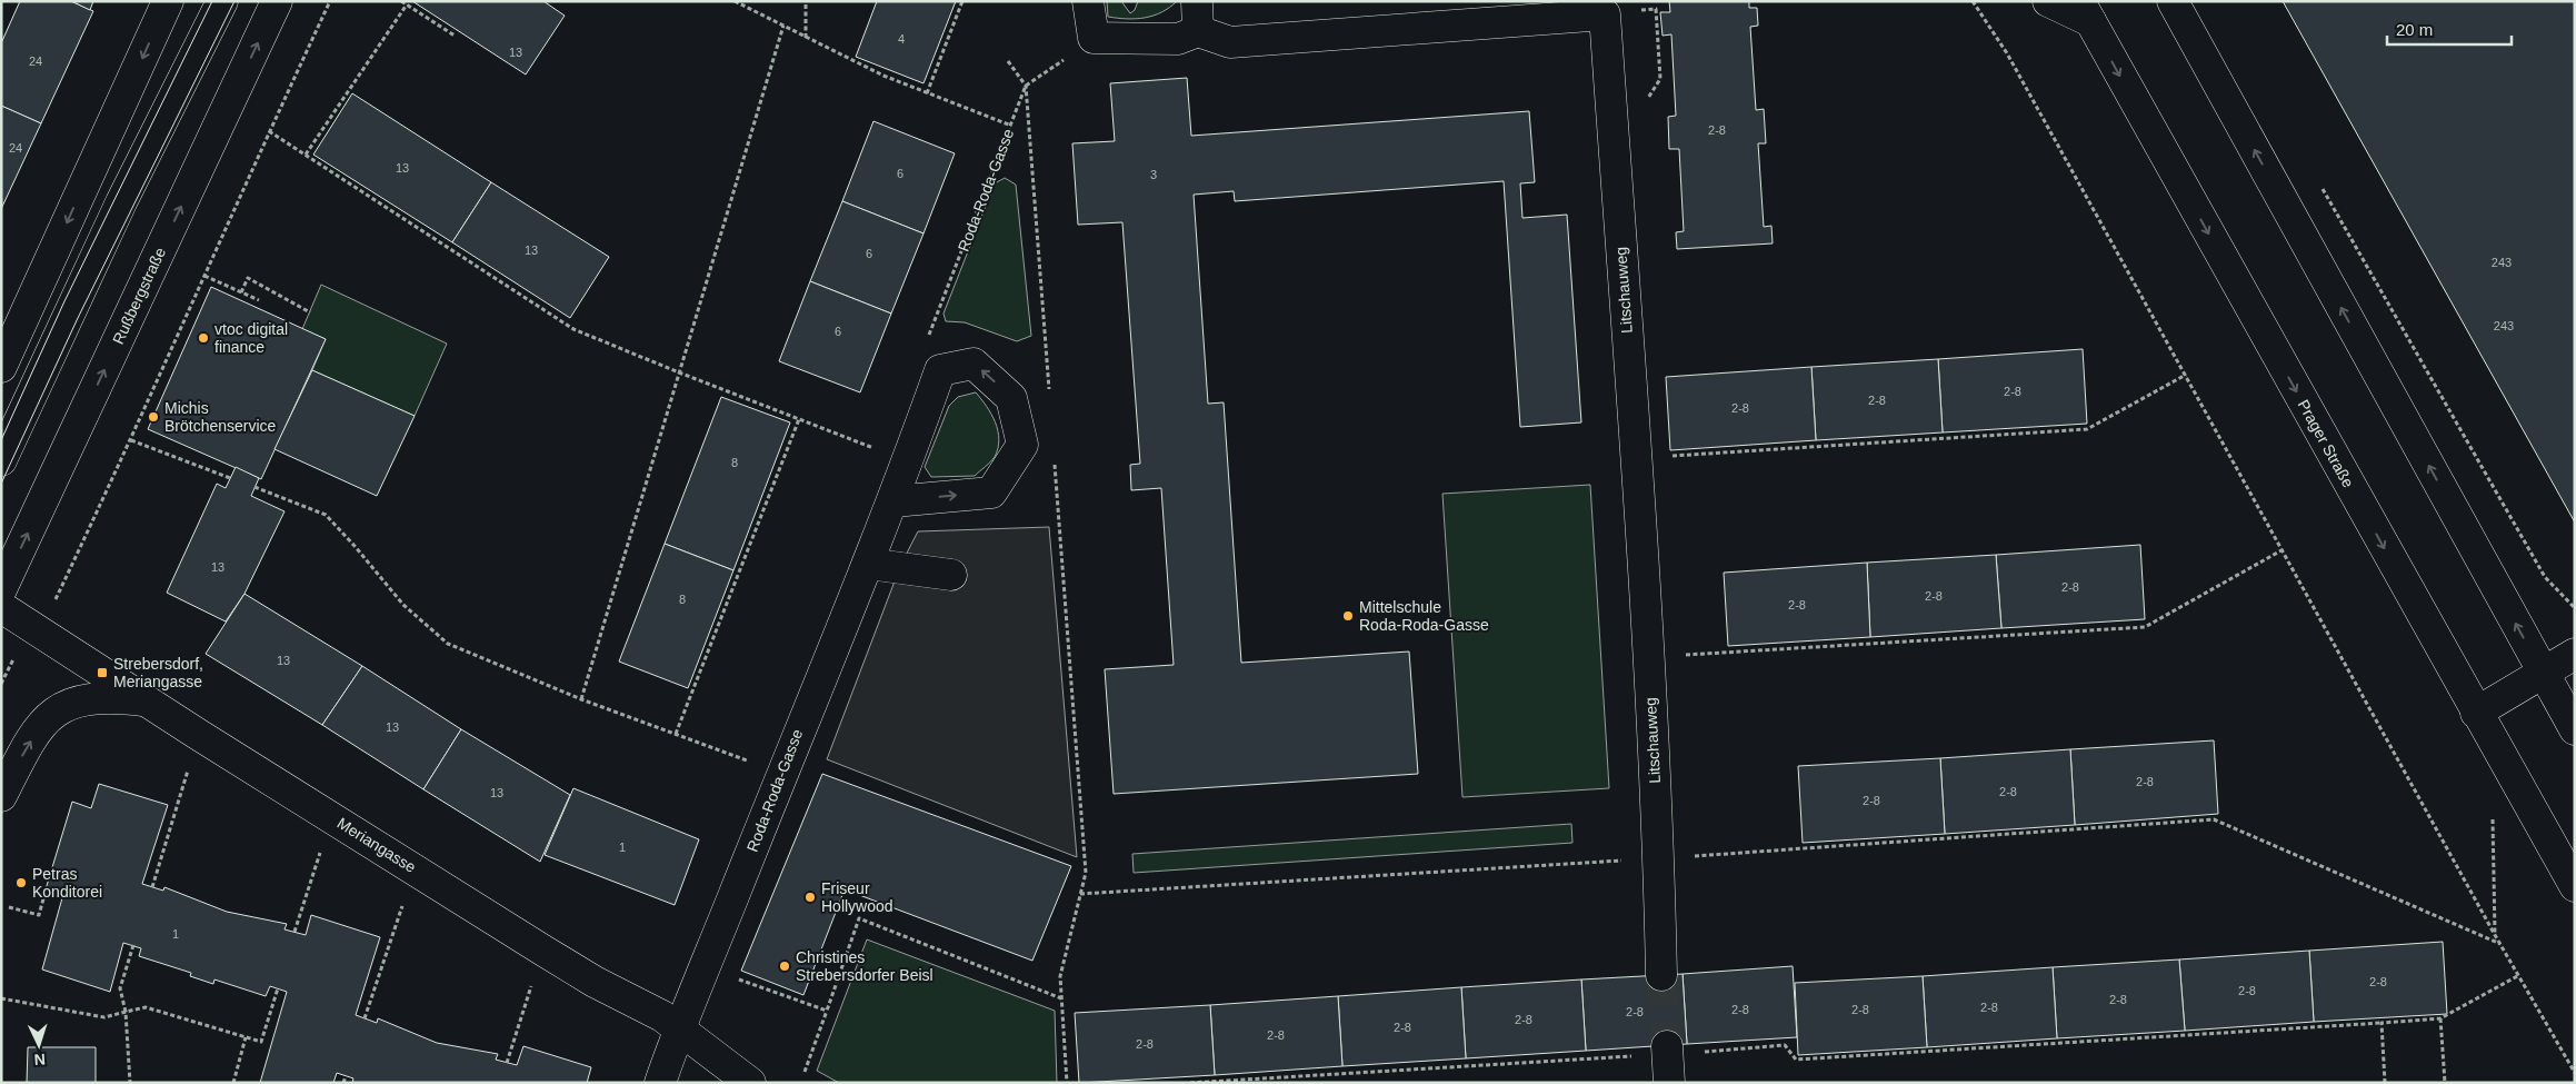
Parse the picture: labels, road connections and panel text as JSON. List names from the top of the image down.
{
  "streets": {
    "street": [
      "Roda-Roda-Gasse",
      "Litschauweg",
      "Rußbergstraße",
      "Prager Straße",
      "Meriangasse"
    ]
  },
  "crossings": [
    ["Roda-Roda-Gasse", "Meriangasse"]
  ],
  "places": {
    "other": [
      "vtoc digital finance",
      "Michis Brötchenservice",
      "Mittelschule Roda-Roda-Gasse",
      "Petras Konditorei",
      "Friseur Hollywood",
      "Christines Strebersdorfer Beisl"
    ],
    "transit": ["Strebersdorf, Meriangasse"]
  },
  "house_numbers": [
    "4",
    "13",
    "24",
    "2-8",
    "24",
    "13",
    "6",
    "3",
    "13",
    "6",
    "243",
    "243",
    "6",
    "2-8",
    "2-8",
    "2-8",
    "8",
    "13",
    "2-8",
    "2-8",
    "8",
    "2-8",
    "13",
    "13",
    "2-8",
    "2-8",
    "13",
    "2-8",
    "1",
    "1",
    "2-8",
    "2-8",
    "2-8",
    "2-8",
    "2-8",
    "2-8",
    "2-8",
    "2-8",
    "2-8",
    "2-8",
    "2-8"
  ],
  "scale_bar": "20 m",
  "north": "bottom"
}
